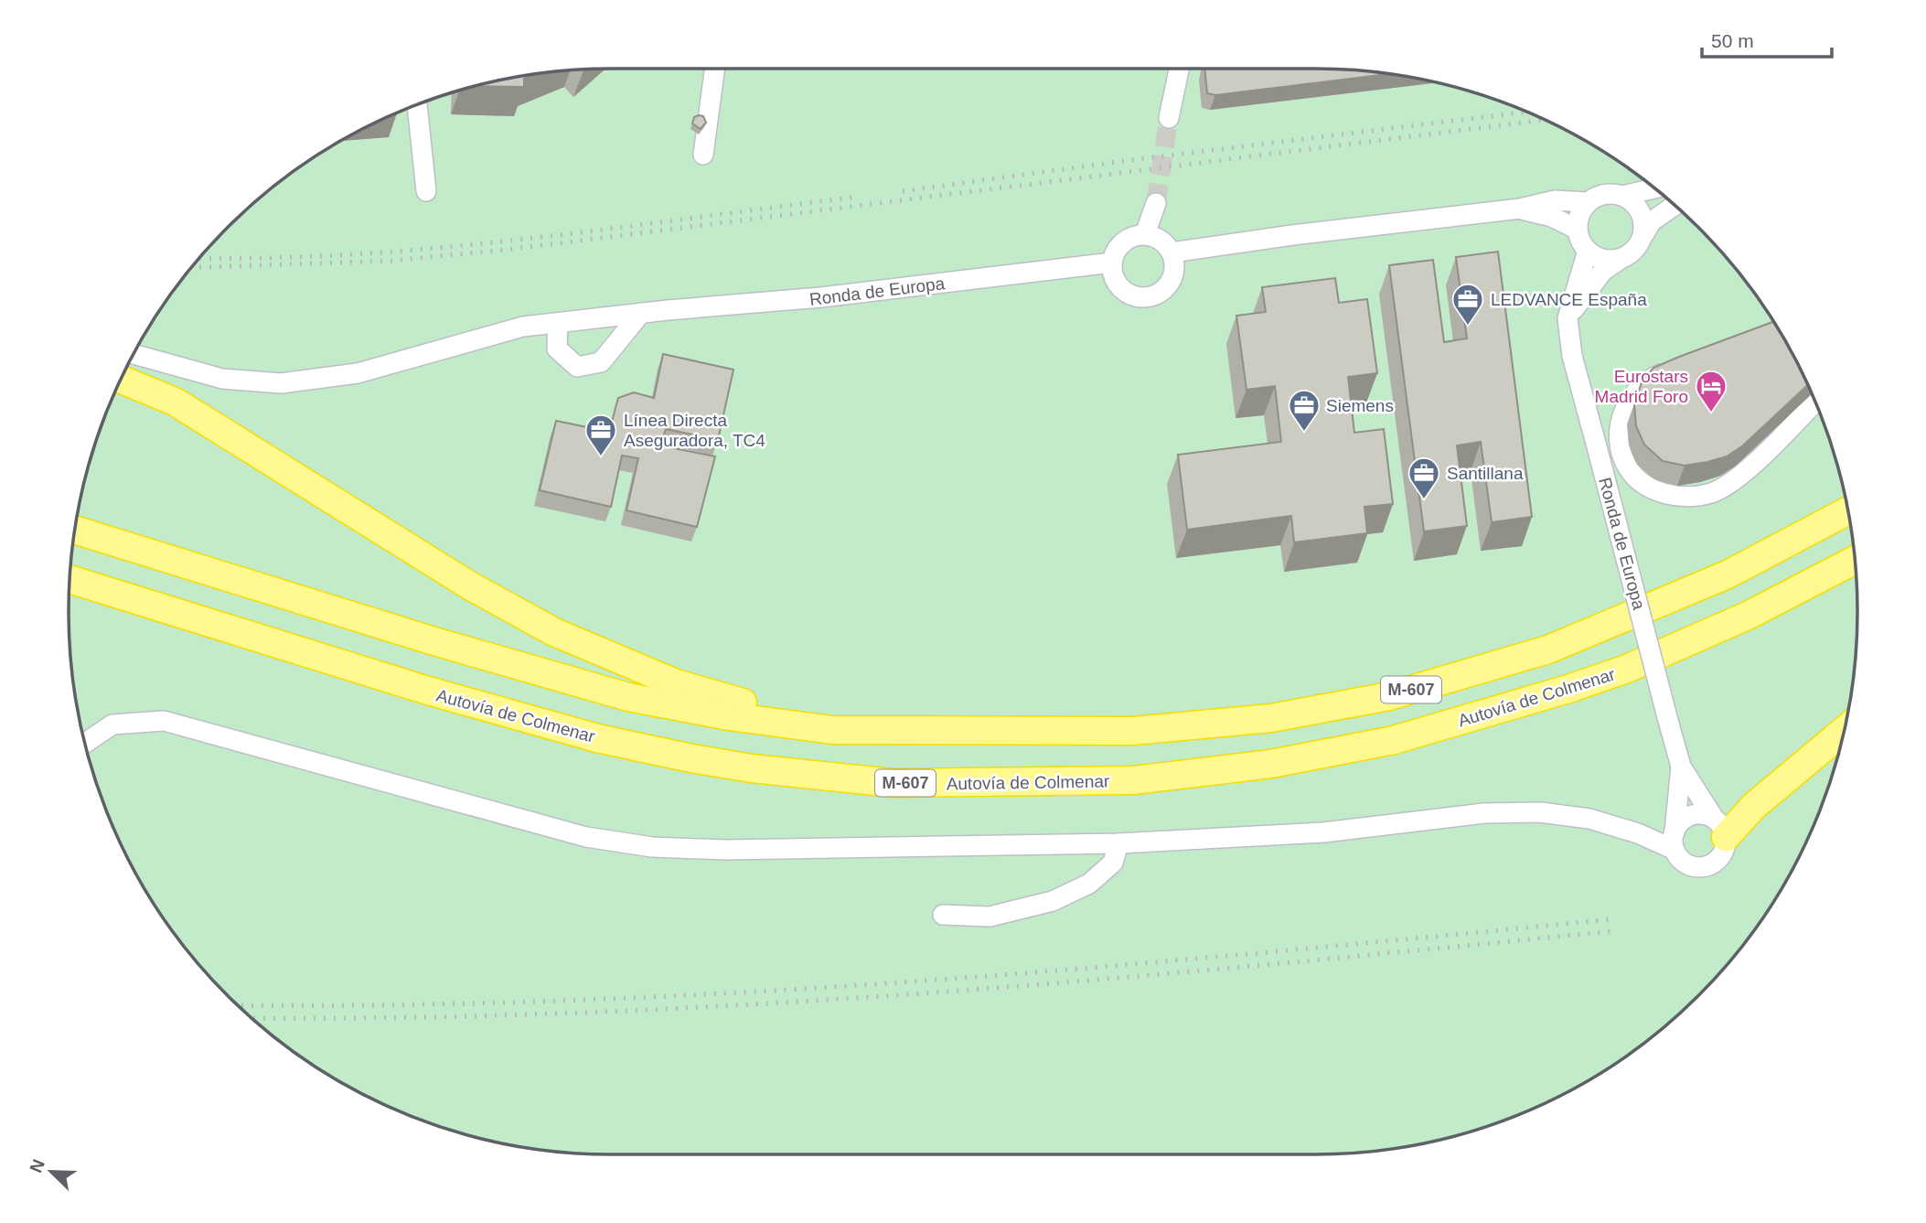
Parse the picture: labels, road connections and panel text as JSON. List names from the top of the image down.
{
  "streets": {
    "highway": ["M-607", "Autovía de Colmenar"],
    "street": ["Ronda de Europa"]
  },
  "places": {
    "office": [
      "LEDVANCE España",
      "Siemens",
      "Línea Directa Aseguradora, TC4",
      "Santillana"
    ],
    "hotel": ["Eurostars Madrid Foro"]
  },
  "scale_bar": "50 m",
  "north": "top left"
}
